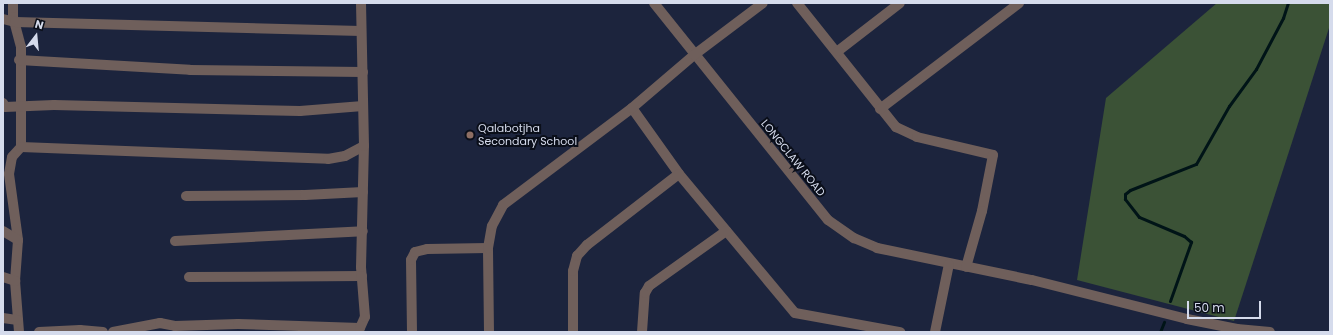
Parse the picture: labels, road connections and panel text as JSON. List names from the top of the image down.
{
  "streets": {
    "street": ["LONGCLAW ROAD"]
  },
  "places": ["Qalabotjha Secondary School"],
  "scale_bar": "50 m",
  "north": "top"
}
